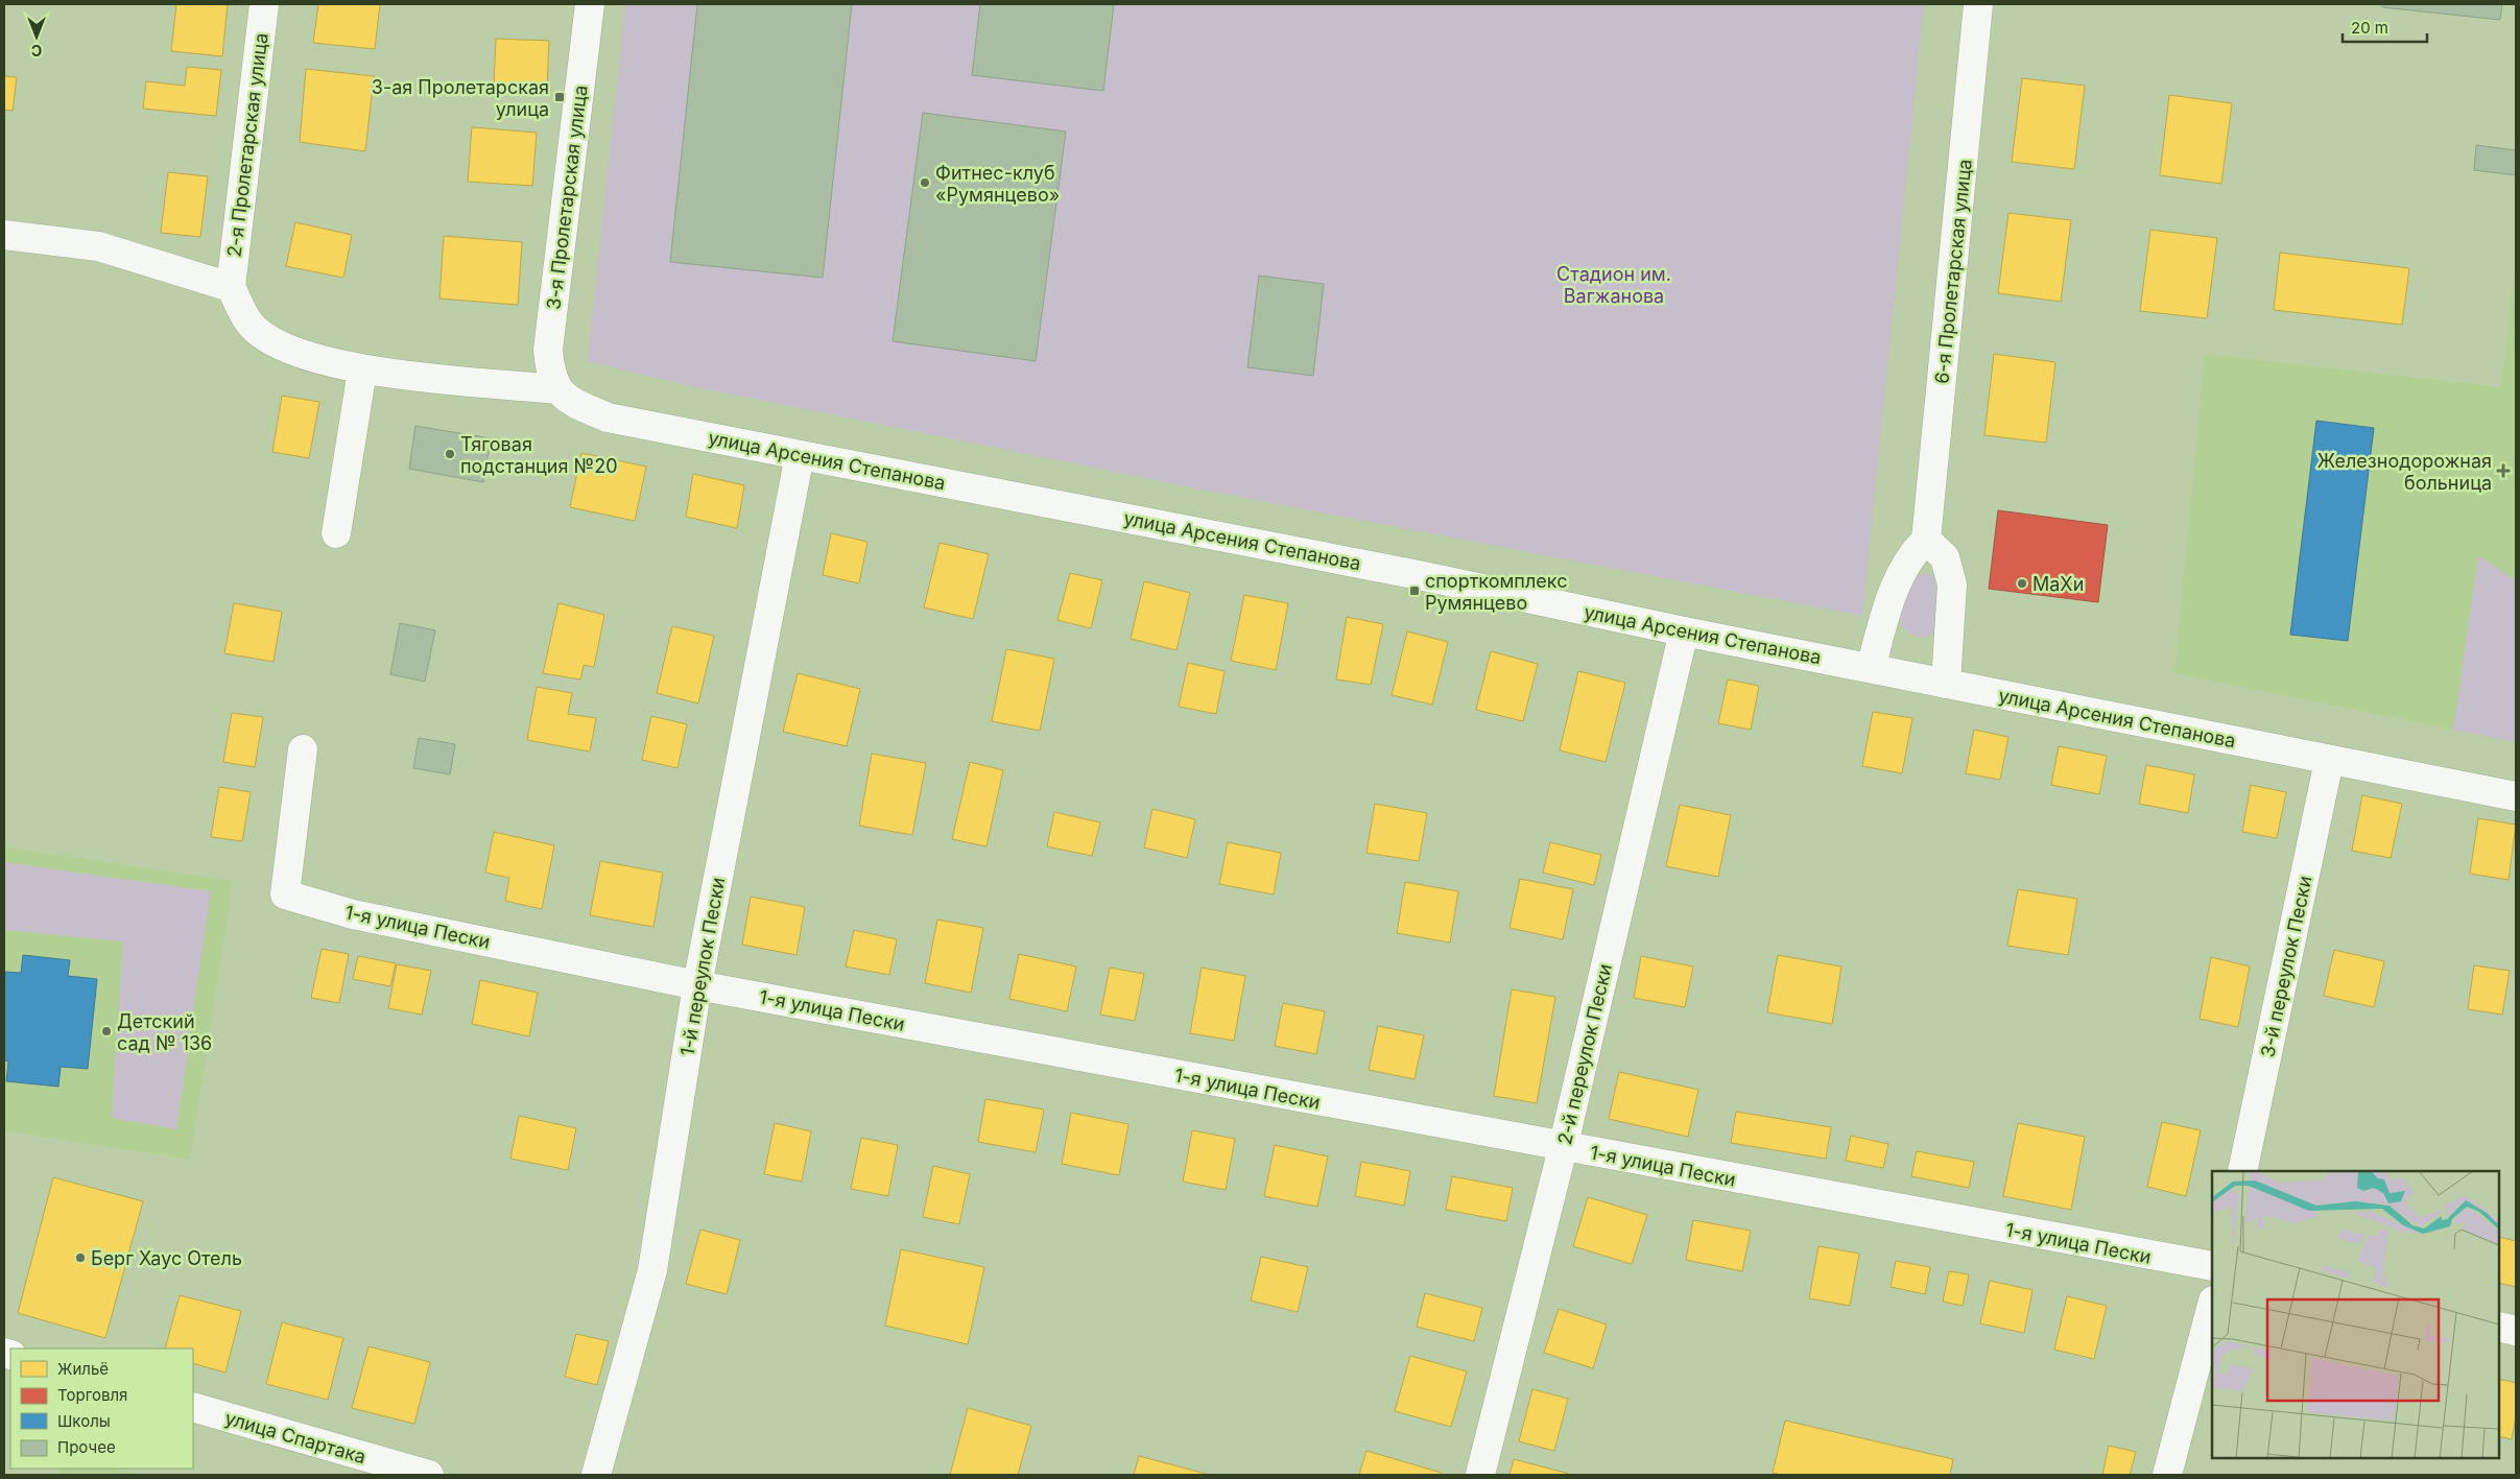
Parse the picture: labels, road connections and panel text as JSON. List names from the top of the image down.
{
  "streets": {
    "street": [
      "2-я Пролетарская улица",
      "3-я Пролетарская улица",
      "6-я Пролетарская улица",
      "улица Арсения Степанова",
      "1-я улица Пески",
      "1-й переулок Пески",
      "3-й переулок Пески",
      "2-й переулок Пески",
      "улица Спартака"
    ]
  },
  "crossings": [
    ["3-я Пролетарская улица", "улица Арсения Степанова"],
    ["улица Арсения Степанова", "1-й переулок Пески"],
    ["улица Арсения Степанова", "3-й переулок Пески"],
    ["улица Арсения Степанова", "2-й переулок Пески"],
    ["1-я улица Пески", "1-й переулок Пески"],
    ["1-я улица Пески", "2-й переулок Пески"]
  ],
  "parks": ["Стадион им. Вагжанова"],
  "places": {
    "transit": ["3-ая Пролетарская улица", "cпорткомплекс Румянцево"],
    "other": [
      "Фитнес-клуб «Румянцево»",
      "Тяговая подстанция №20",
      "МаХи",
      "Детский сад № 136",
      "Берг Хаус Отель"
    ],
    "health": ["Железнодорожная больница"]
  },
  "legend": [
    "Жильё",
    "Торговля",
    "Школы",
    "Прочее"
  ],
  "scale_bar": "20 m",
  "north": "bottom"
}
